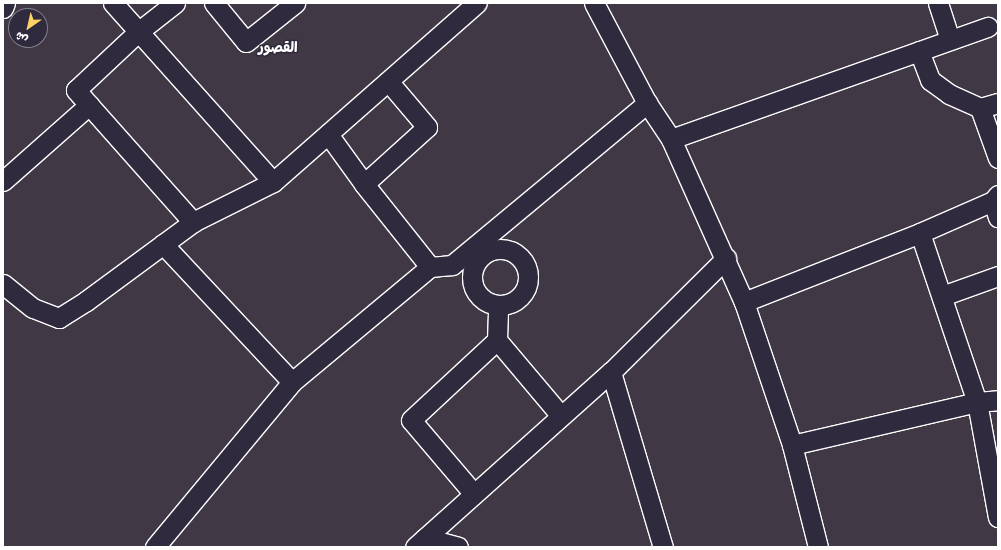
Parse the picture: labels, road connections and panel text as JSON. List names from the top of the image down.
{
  "districts": ["القصور"],
  "north": "bottom left"
}
